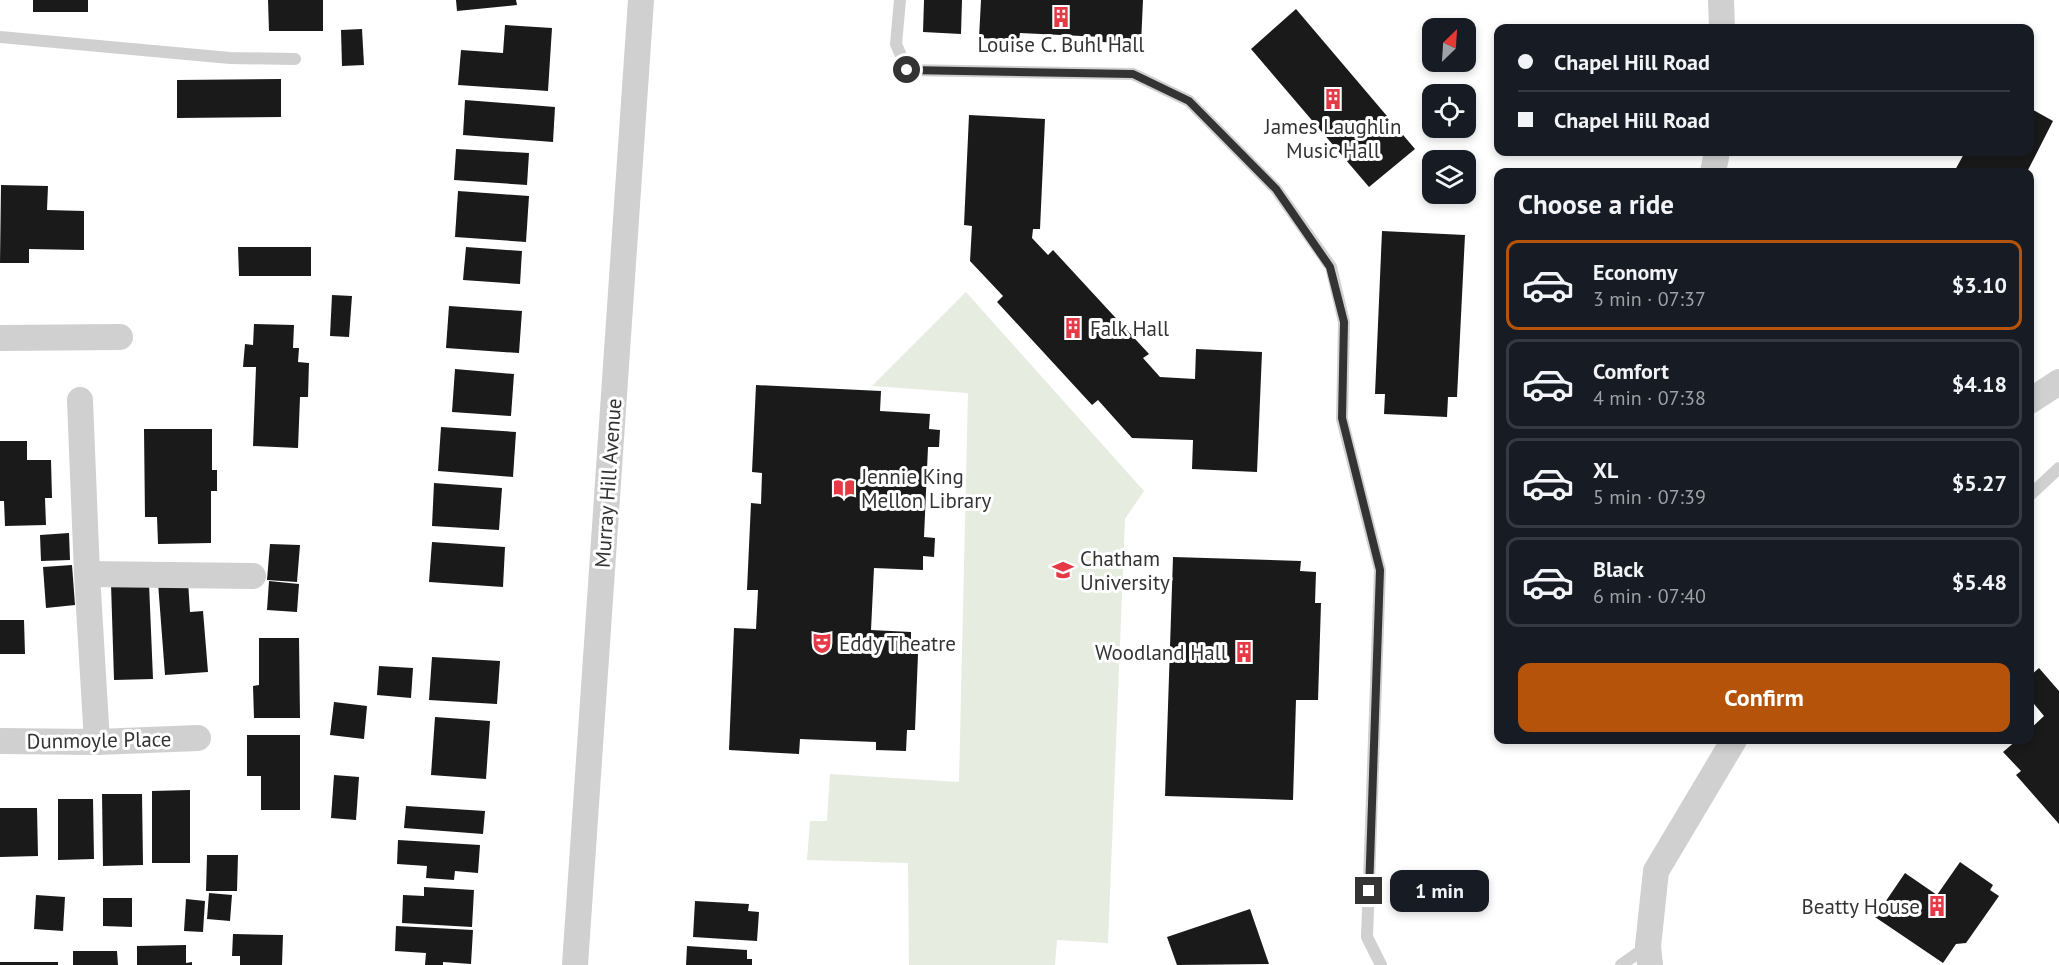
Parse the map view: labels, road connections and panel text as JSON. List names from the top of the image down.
{
  "streets": {
    "street": ["Murray Hill Avenue", "Dunmoyle Place"]
  },
  "places": {
    "building": [
      "Louise C. Buhl Hall",
      "James Laughlin Music Hall",
      "Falk Hall",
      "Woodland Hall",
      "Beatty House"
    ],
    "library": ["Jennie King Mellon Library"],
    "school or university": ["Chatham University"],
    "theatre": ["Eddy Theatre"]
  },
  "north": "top right",
  "page": {
    "banner": ["Chapel Hill Road", "Chapel Hill Road"],
    "heading": "Choose a ride",
    "list": [
      {
        "name": "Economy",
        "note": "3 min · 07:37",
        "value": "$3.10"
      },
      {
        "name": "Comfort",
        "note": "4 min · 07:38",
        "value": "$4.18"
      },
      {
        "name": "XL",
        "note": "5 min · 07:39",
        "value": "$5.27"
      },
      {
        "name": "Black",
        "note": "6 min · 07:40",
        "value": "$5.48"
      }
    ],
    "buttons": "Confirm",
    "bubble": "1 min"
  }
}
